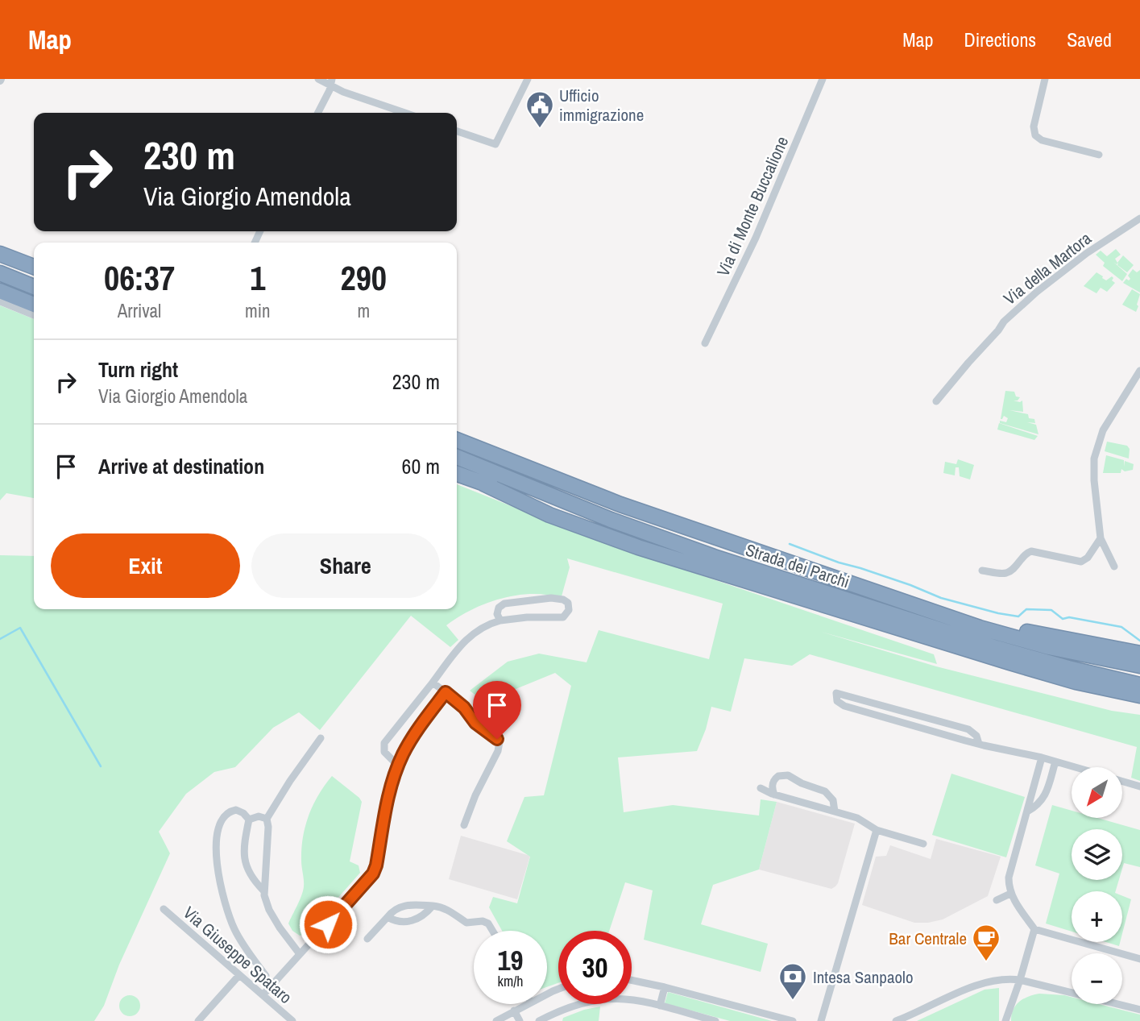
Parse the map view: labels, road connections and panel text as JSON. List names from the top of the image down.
{
  "streets": {
    "highway": ["Strada dei Parchi"],
    "street": ["Via di Monte Buccalione", "Via della Martora", "Via Giuseppe Spataro"]
  },
  "places": {
    "public building": ["Ufficio immigrazione"],
    "cafe": ["Bar Centrale"],
    "bank": ["Intesa Sanpaolo"]
  },
  "north": "bottom left",
  "page": {
    "header": "Map",
    "nav": ["Map", "Directions", "Saved"],
    "turn": ["230 m", "Via Giorgio Amendola"],
    "eta": [
      "06:37",
      "Arrival",
      "1",
      "min",
      "290",
      "m"
    ],
    "list": [
      {
        "name": "Turn right",
        "note": "Via Giorgio Amendola",
        "value": "230 m"
      },
      {
        "name": "Arrive at destination",
        "value": "60 m"
      }
    ],
    "buttons": ["Exit", "Share"],
    "map_buttons": ["+", "−"],
    "speed": "19 km/h",
    "limit": "30"
  }
}
